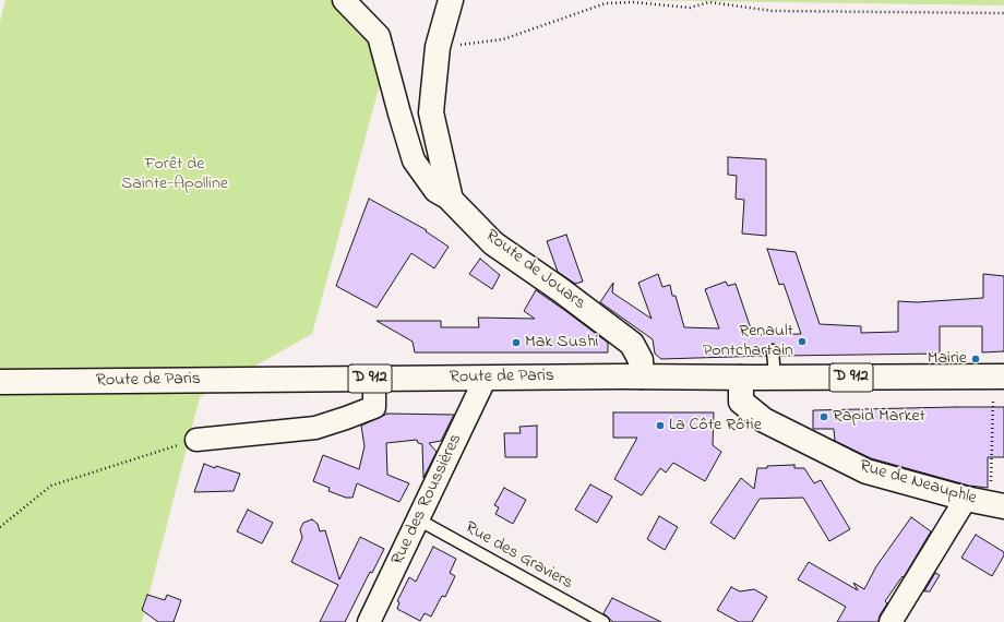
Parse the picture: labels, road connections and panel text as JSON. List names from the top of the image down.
{
  "streets": {
    "main road": [
      "Route de Jouars",
      "Route de Paris",
      "D 912",
      "Rue de Neauphle"
    ],
    "street": ["Rue des Roussières"],
    "lane": ["Rue des Graviers"]
  },
  "crossings": [
    ["Route de Jouars", "Route de Paris"],
    ["Route de Paris", "Rue de Neauphle"],
    ["Route de Paris", "Rue des Roussières"],
    ["Rue des Roussières", "Rue des Graviers"]
  ],
  "parks": ["Forêt de Sainte-Apolline"],
  "places": [
    "Renault Pontchartain",
    "Mak Sushi",
    "Mairie",
    "Rapid Market",
    "La Côte Rôtie"
  ]
}
